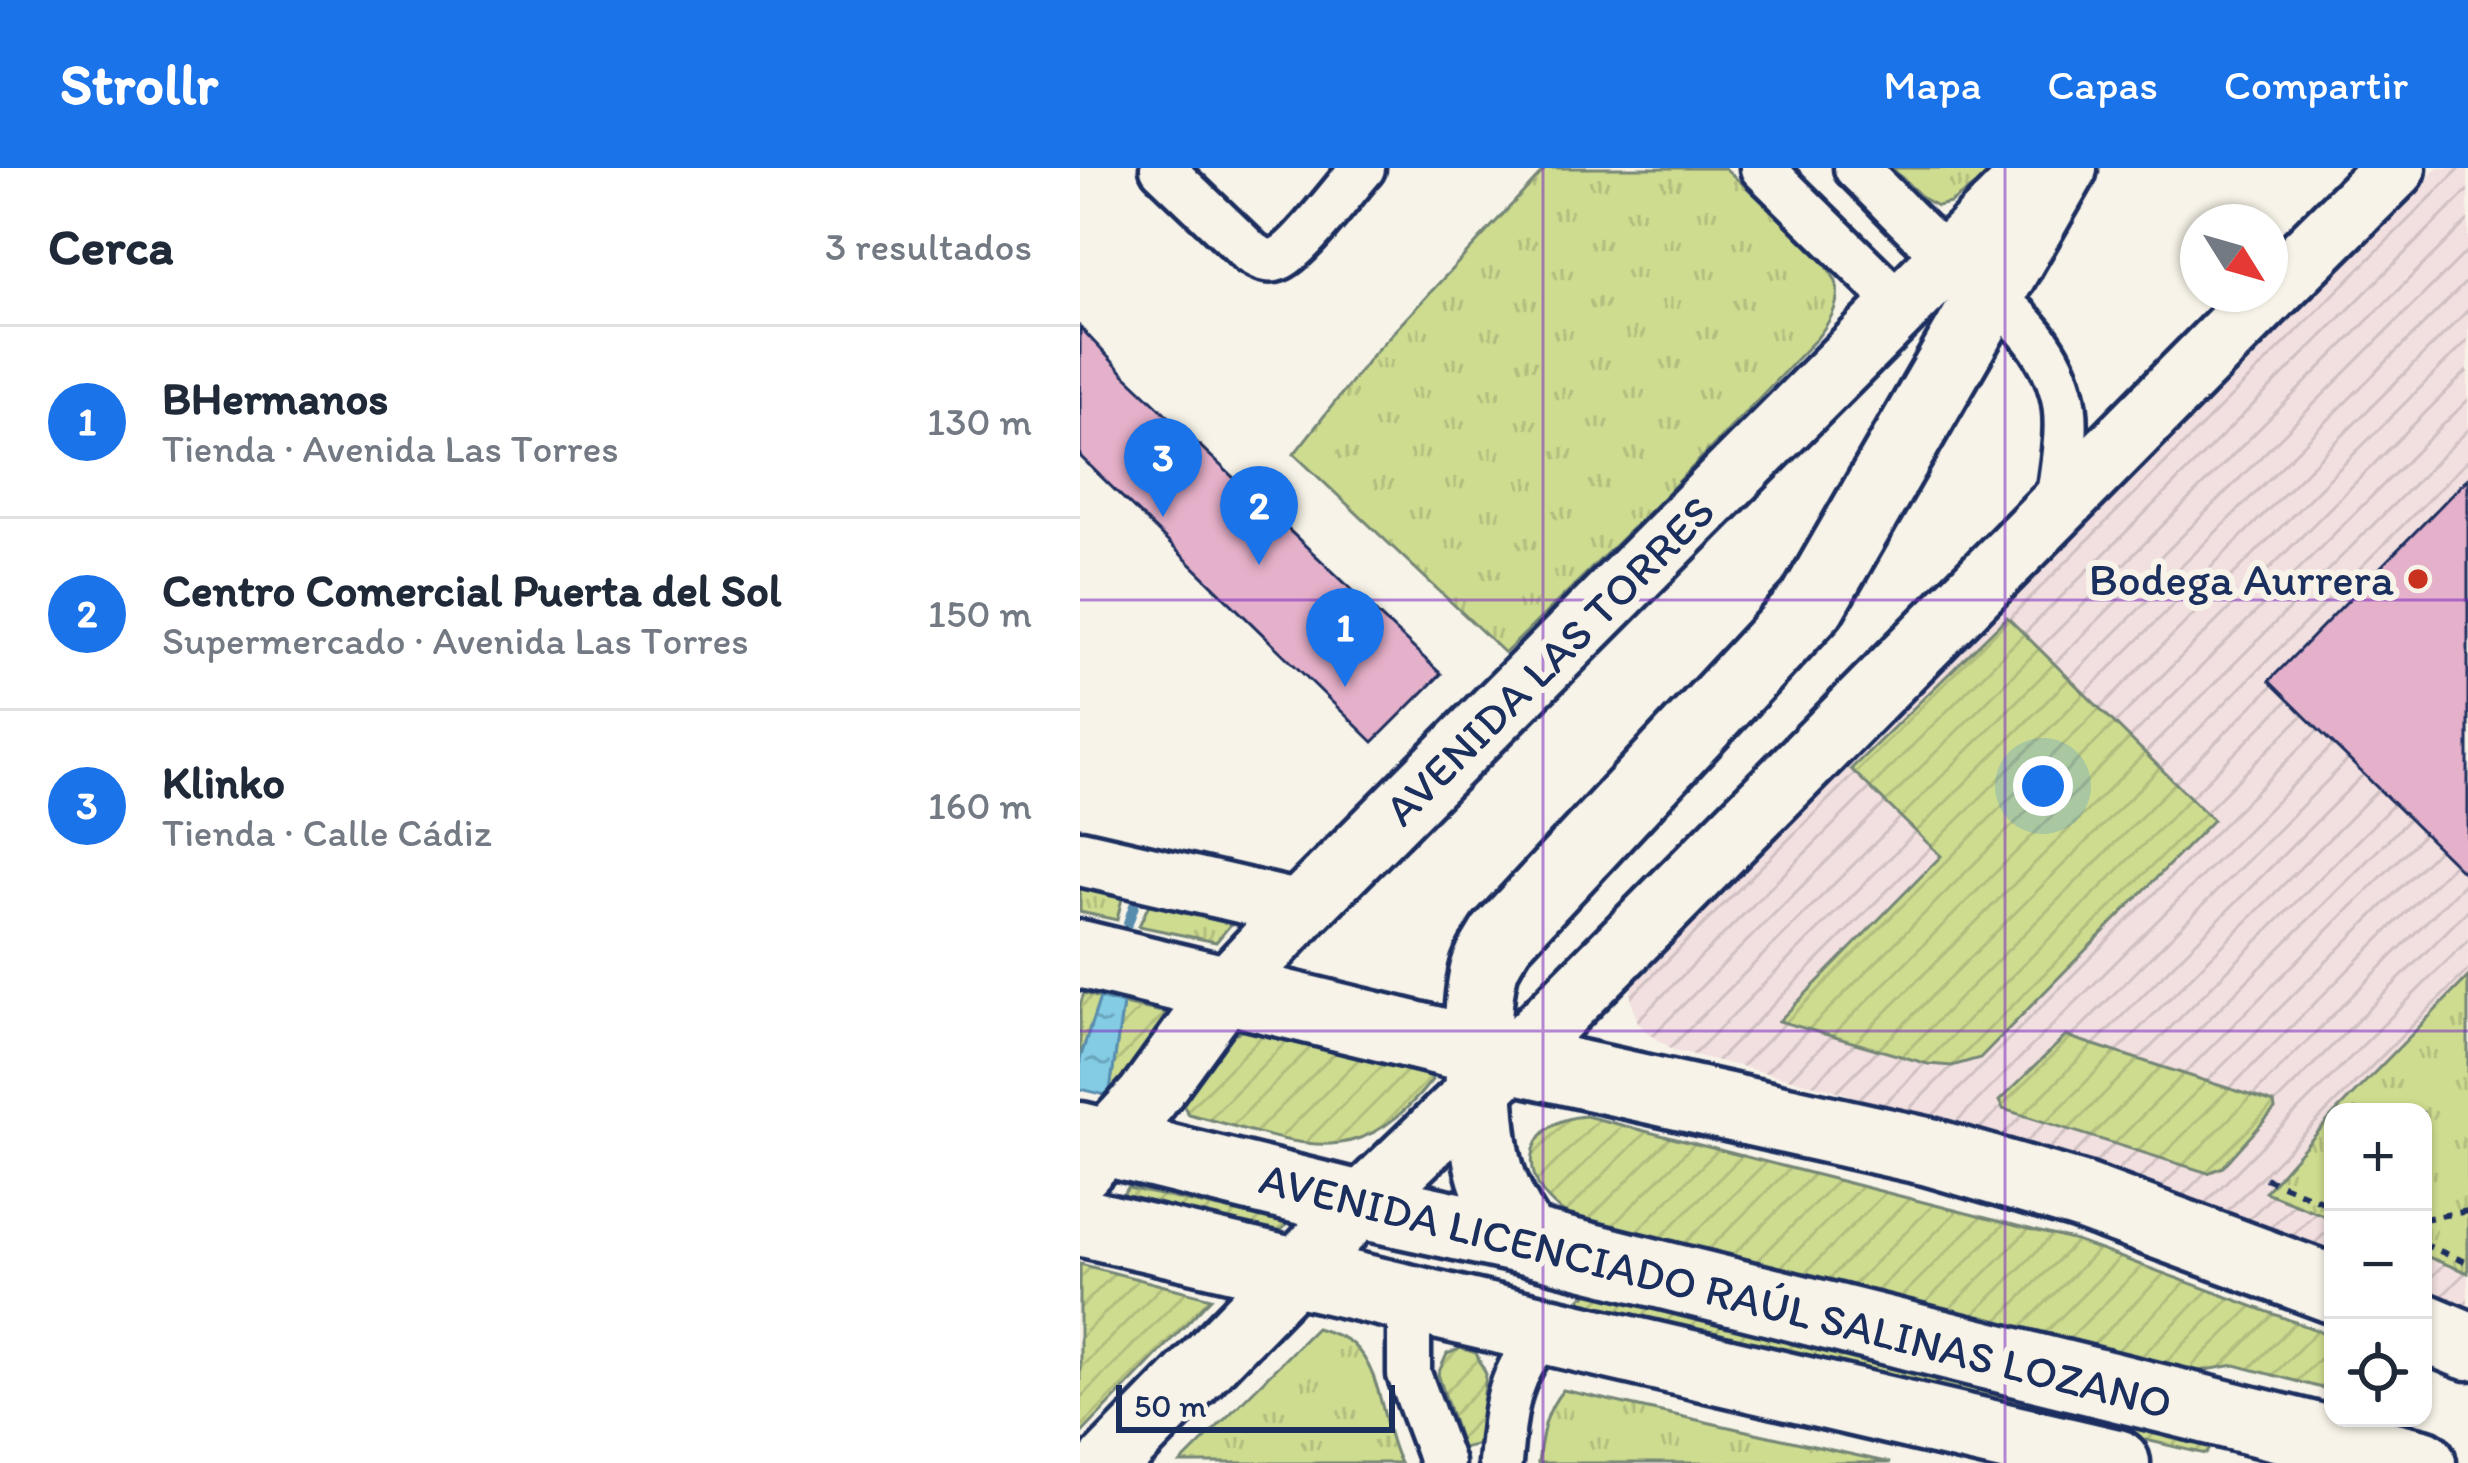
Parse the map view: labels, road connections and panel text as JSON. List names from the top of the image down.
{
  "streets": {
    "main road": ["AVENIDA LAS TORRES", "AVENIDA LICENCIADO RAÚL SALINAS LOZANO"]
  },
  "crossings": [
    ["AVENIDA LAS TORRES", "AVENIDA LICENCIADO RAÚL SALINAS LOZANO"]
  ],
  "places": ["Bodega Aurrera"],
  "scale_bar": "50 m",
  "north": "bottom right",
  "page": {
    "header": "Strollr",
    "nav": ["Mapa", "Capas", "Compartir"],
    "heading": ["Cerca", "3 resultados"],
    "list": [
      {
        "mark": "1",
        "name": "BHermanos",
        "note": "Tienda · Avenida Las Torres",
        "value": "130 m"
      },
      {
        "mark": "2",
        "name": "Centro Comercial Puerta del Sol",
        "note": "Supermercado · Avenida Las Torres",
        "value": "150 m"
      },
      {
        "mark": "3",
        "name": "Klinko",
        "note": "Tienda · Calle Cádiz",
        "value": "160 m"
      }
    ],
    "pins": ["3", "2", "1"],
    "map_buttons": ["+", "−"],
    "scale": "50 m"
  }
}
